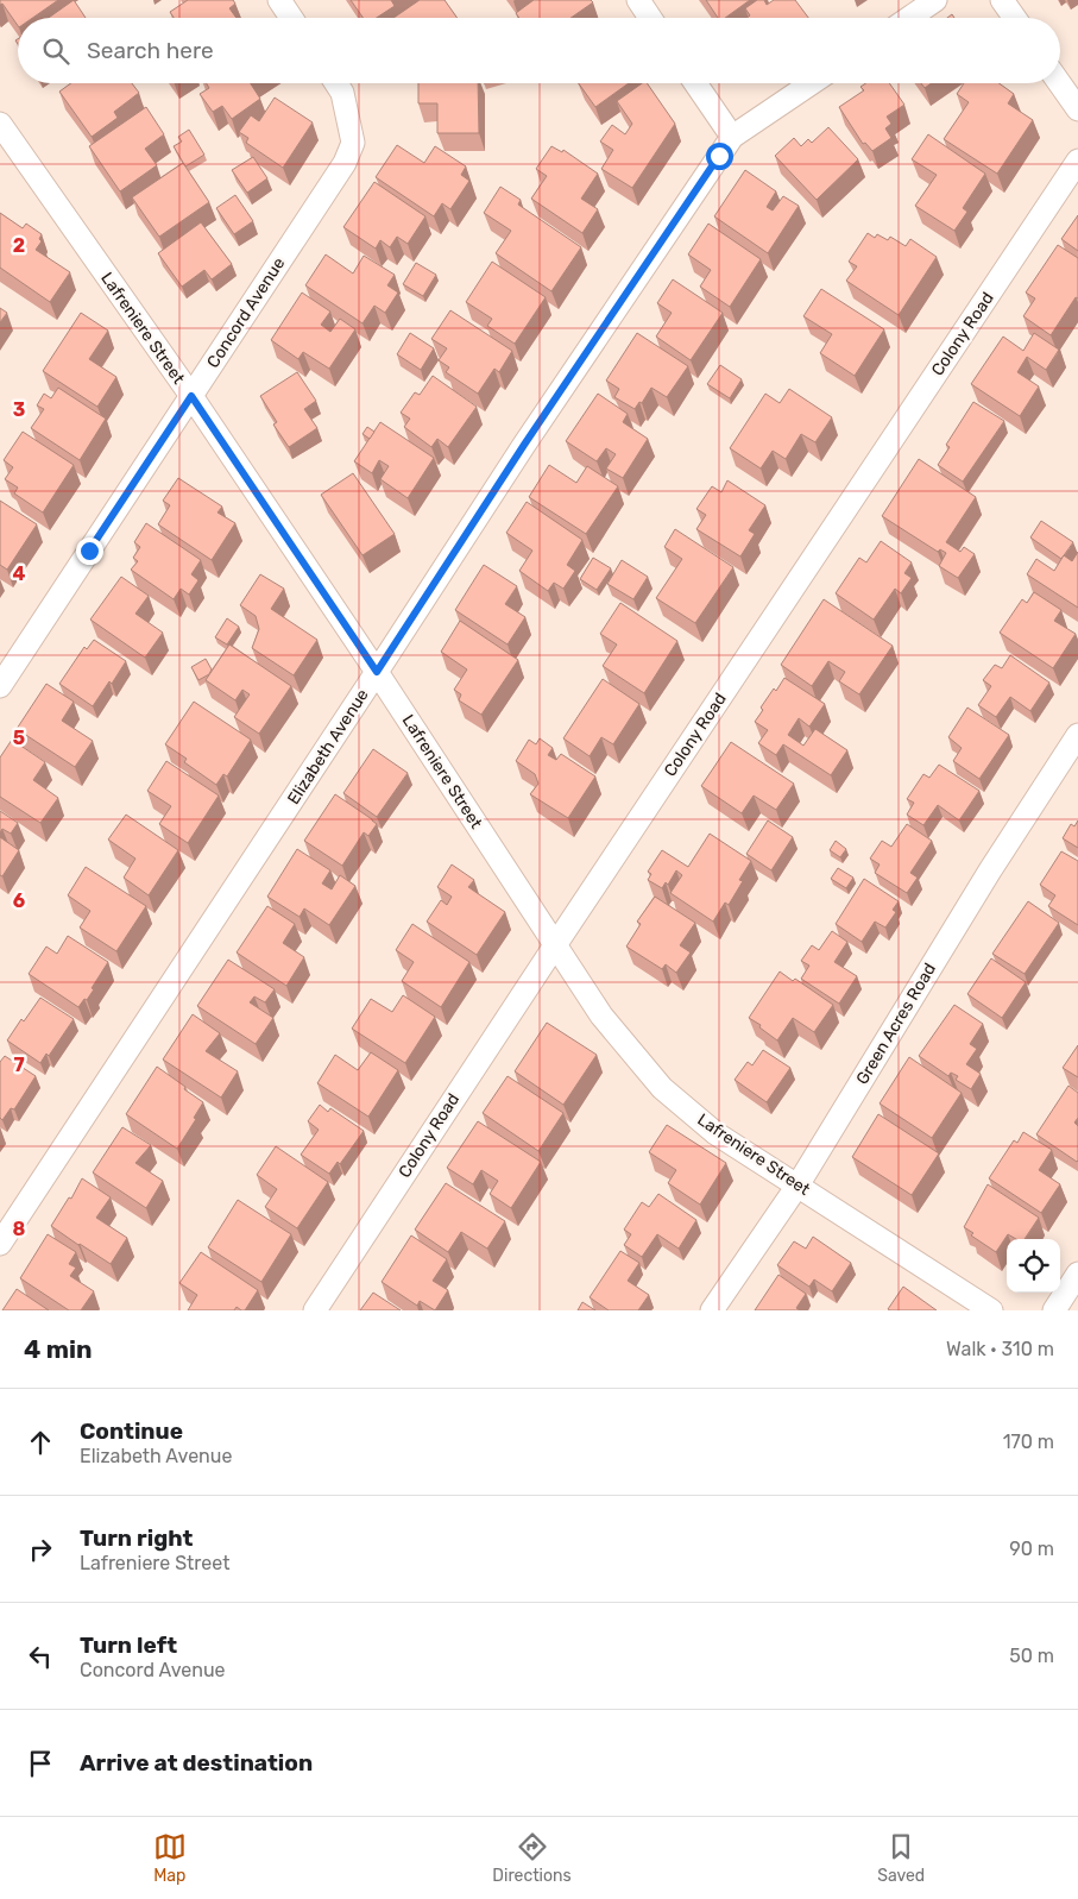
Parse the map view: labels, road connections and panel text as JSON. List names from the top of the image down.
{
  "streets": {
    "street": [
      "Concord Avenue",
      "Lafreniere Street",
      "Colony Road",
      "Elizabeth Avenue",
      "Green Acres Road"
    ]
  },
  "crossings": [
    ["Concord Avenue", "Lafreniere Street"],
    ["Lafreniere Street", "Colony Road"],
    ["Lafreniere Street", "Elizabeth Avenue"],
    ["Lafreniere Street", "Green Acres Road"]
  ],
  "page": {
    "search": "Search here",
    "heading": ["4 min", "Walk · 310 m"],
    "list": [
      ["Continue", "Elizabeth Avenue", "170 m"],
      ["Turn right", "Lafreniere Street", "90 m"],
      ["Turn left", "Concord Avenue", "50 m"],
      "Arrive at destination"
    ],
    "nav": ["Map", "Directions", "Saved"]
  },
  "grid": {
    "rows": [
      "2",
      "3",
      "4",
      "5",
      "6",
      "7",
      "8"
    ]
  }
}
